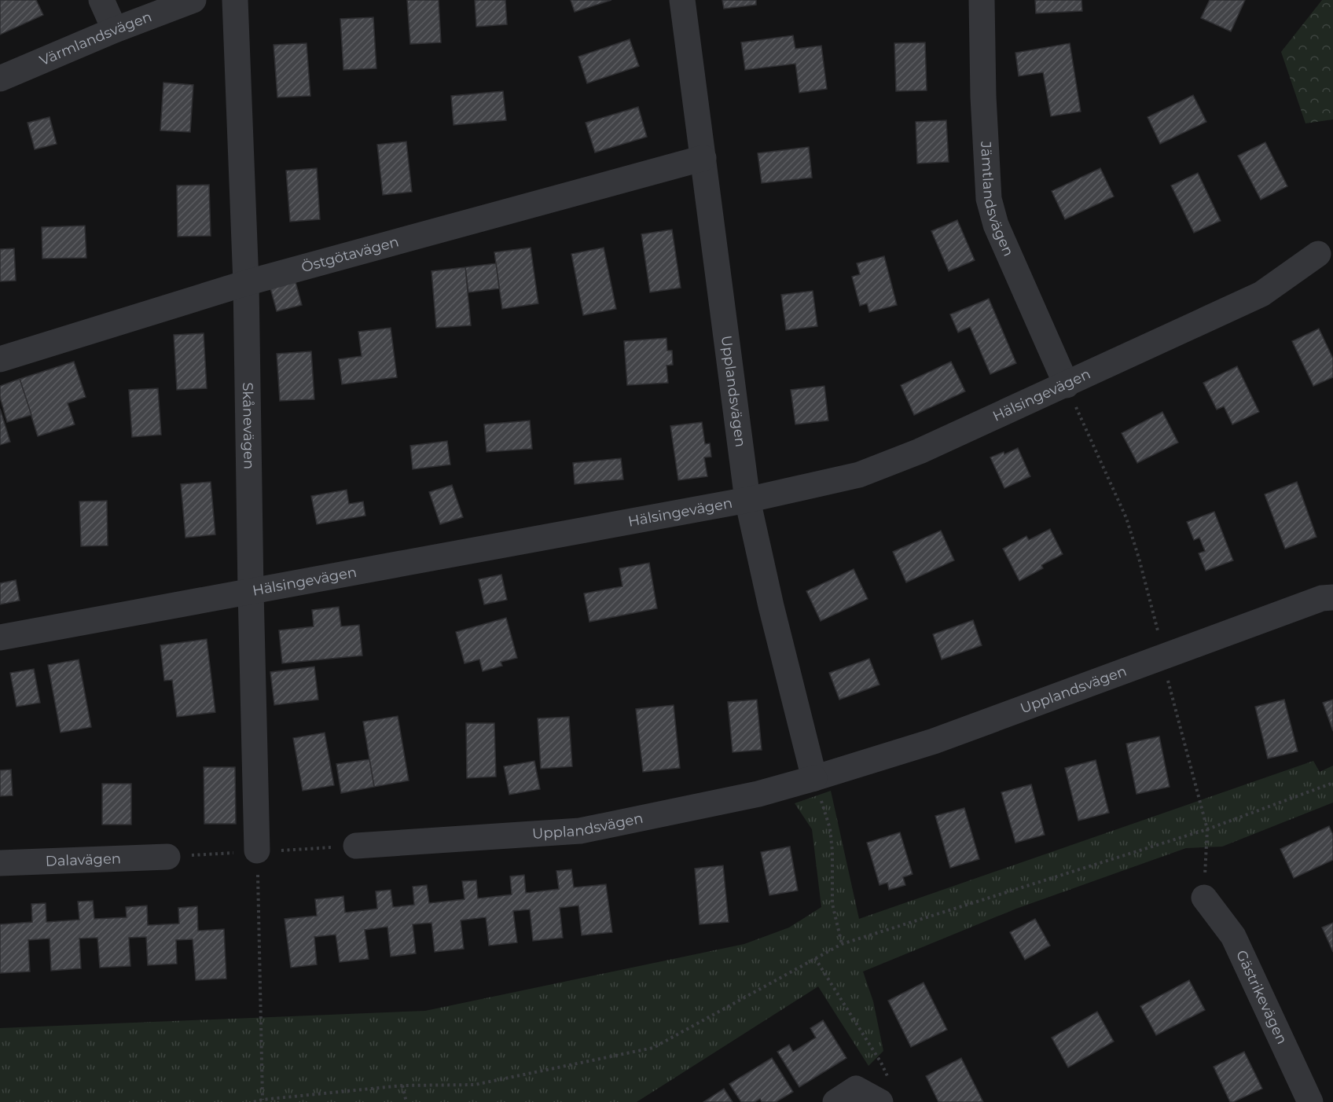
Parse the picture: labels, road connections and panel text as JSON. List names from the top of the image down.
{
  "streets": {
    "street": [
      "Värmlandsvägen",
      "Jämtlandsvägen",
      "Östgötavägen",
      "Upplandsvägen",
      "Hälsingevägen",
      "Skånevägen",
      "Dalavägen",
      "Gästrikevägen"
    ]
  },
  "crossings": [
    ["Jämtlandsvägen", "Hälsingevägen"],
    ["Östgötavägen", "Upplandsvägen"],
    ["Östgötavägen", "Skånevägen"],
    ["Upplandsvägen", "Hälsingevägen"],
    ["Hälsingevägen", "Skånevägen"]
  ]
}
